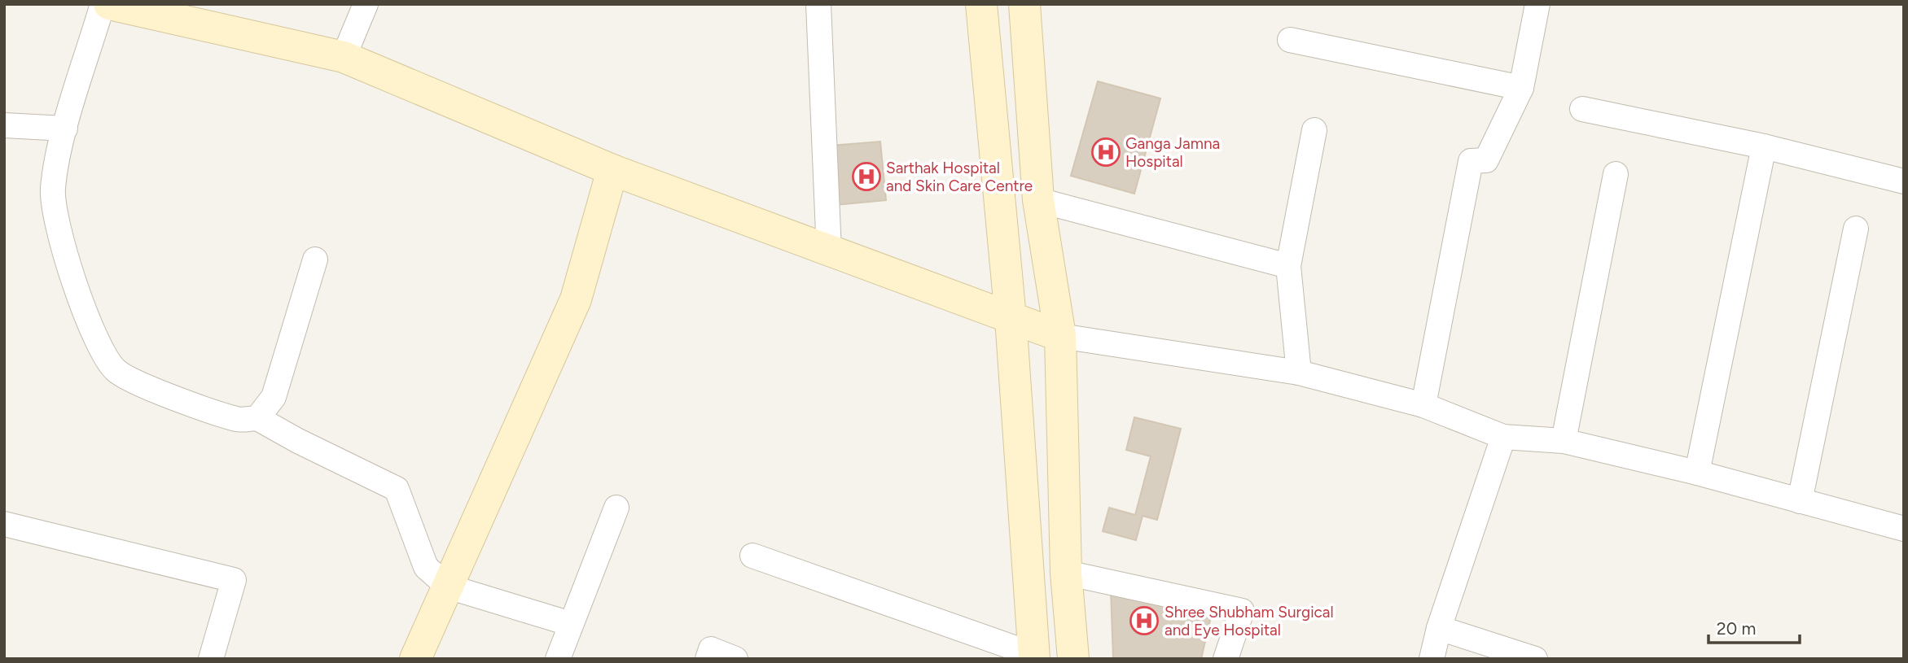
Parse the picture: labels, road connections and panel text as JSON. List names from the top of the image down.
{
  "places": {
    "hospital": ["Ganga Jamna Hospital", "Sarthak Hospital and Skin Care Centre", "Shree Shubham Surgical and Eye Hospital"]
  },
  "scale_bar": "20 m"
}
